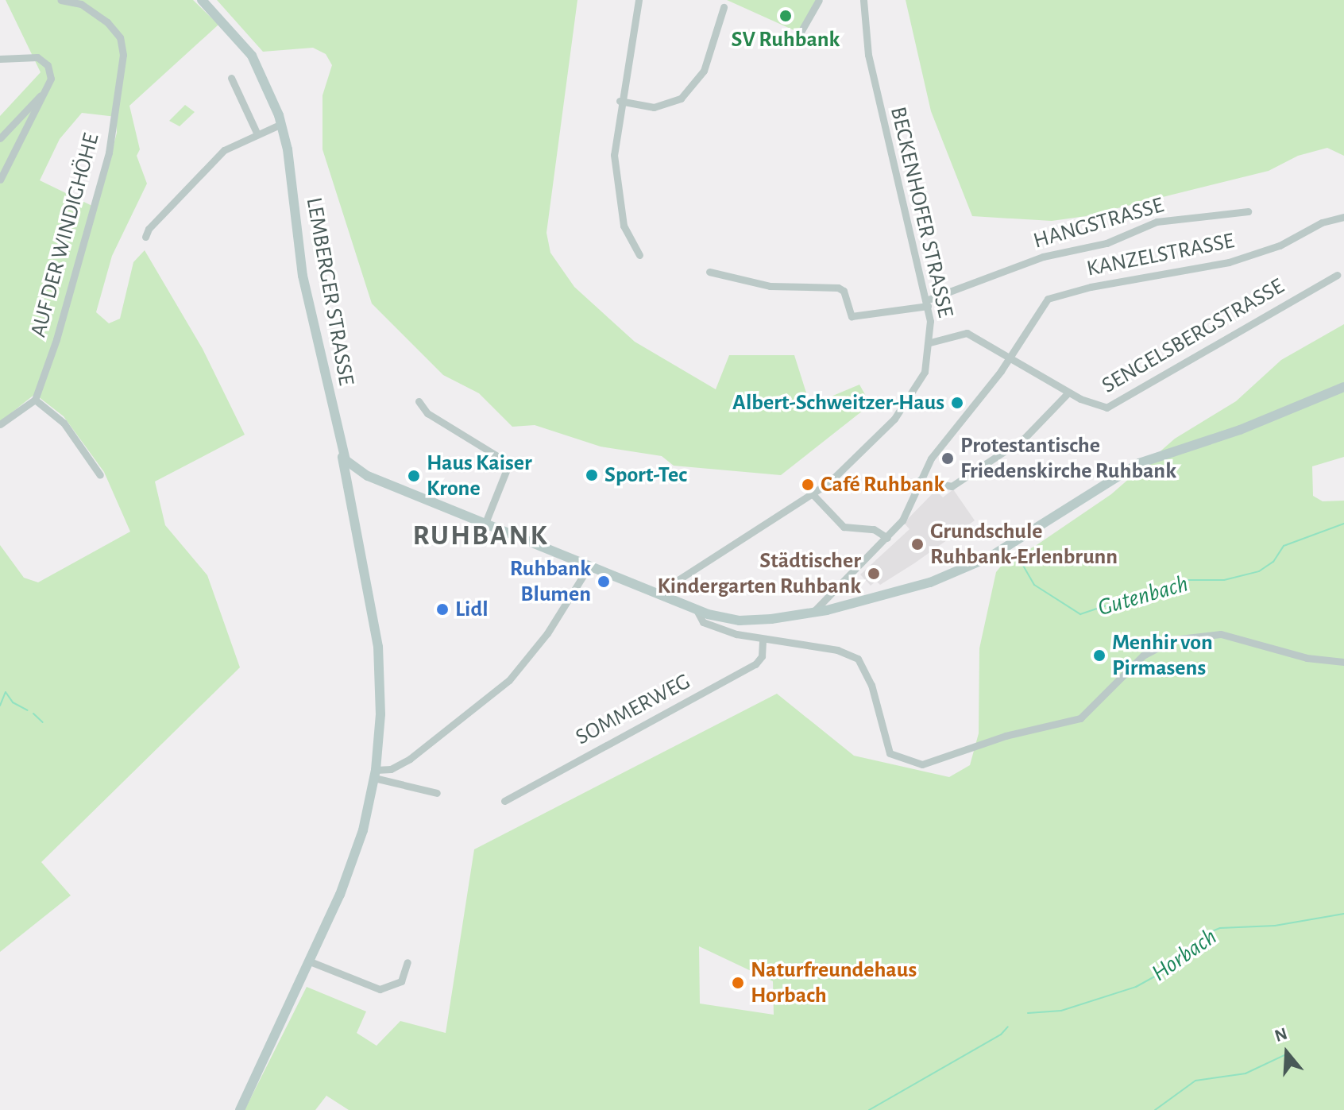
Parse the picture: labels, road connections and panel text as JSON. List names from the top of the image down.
{
  "streets": {
    "main road": ["LEMBERGER STRASSE"],
    "street": [
      "BECKENHOFER STRASSE",
      "HANGSTRASSE",
      "AUF DER WINDIGHÖHE",
      "KANZELSTRASSE",
      "SENGELSBERGSTRASSE",
      "SOMMERWEG"
    ]
  },
  "crossings": [
    ["BECKENHOFER STRASSE", "HANGSTRASSE"],
    ["BECKENHOFER STRASSE", "LEMBERGER STRASSE"],
    ["BECKENHOFER STRASSE", "SENGELSBERGSTRASSE"],
    ["KANZELSTRASSE", "LEMBERGER STRASSE"],
    ["KANZELSTRASSE", "SENGELSBERGSTRASSE"]
  ],
  "districts": ["RUHBANK"],
  "water": ["Gutenbach", "Horbach"],
  "places": [
    "SV Ruhbank",
    "Albert-Schweitzer-Haus",
    "Protestantische Friedenskirche Ruhbank",
    "Sport-Tec",
    "Haus Kaiser Krone",
    "Café Ruhbank",
    "Grundschule Ruhbank-Erlenbrunn",
    "Städtischer Kindergarten Ruhbank",
    "Ruhbank Blumen",
    "Lidl",
    "Menhir von Pirmasens",
    "Naturfreundehaus Horbach"
  ],
  "north": "top"
}
